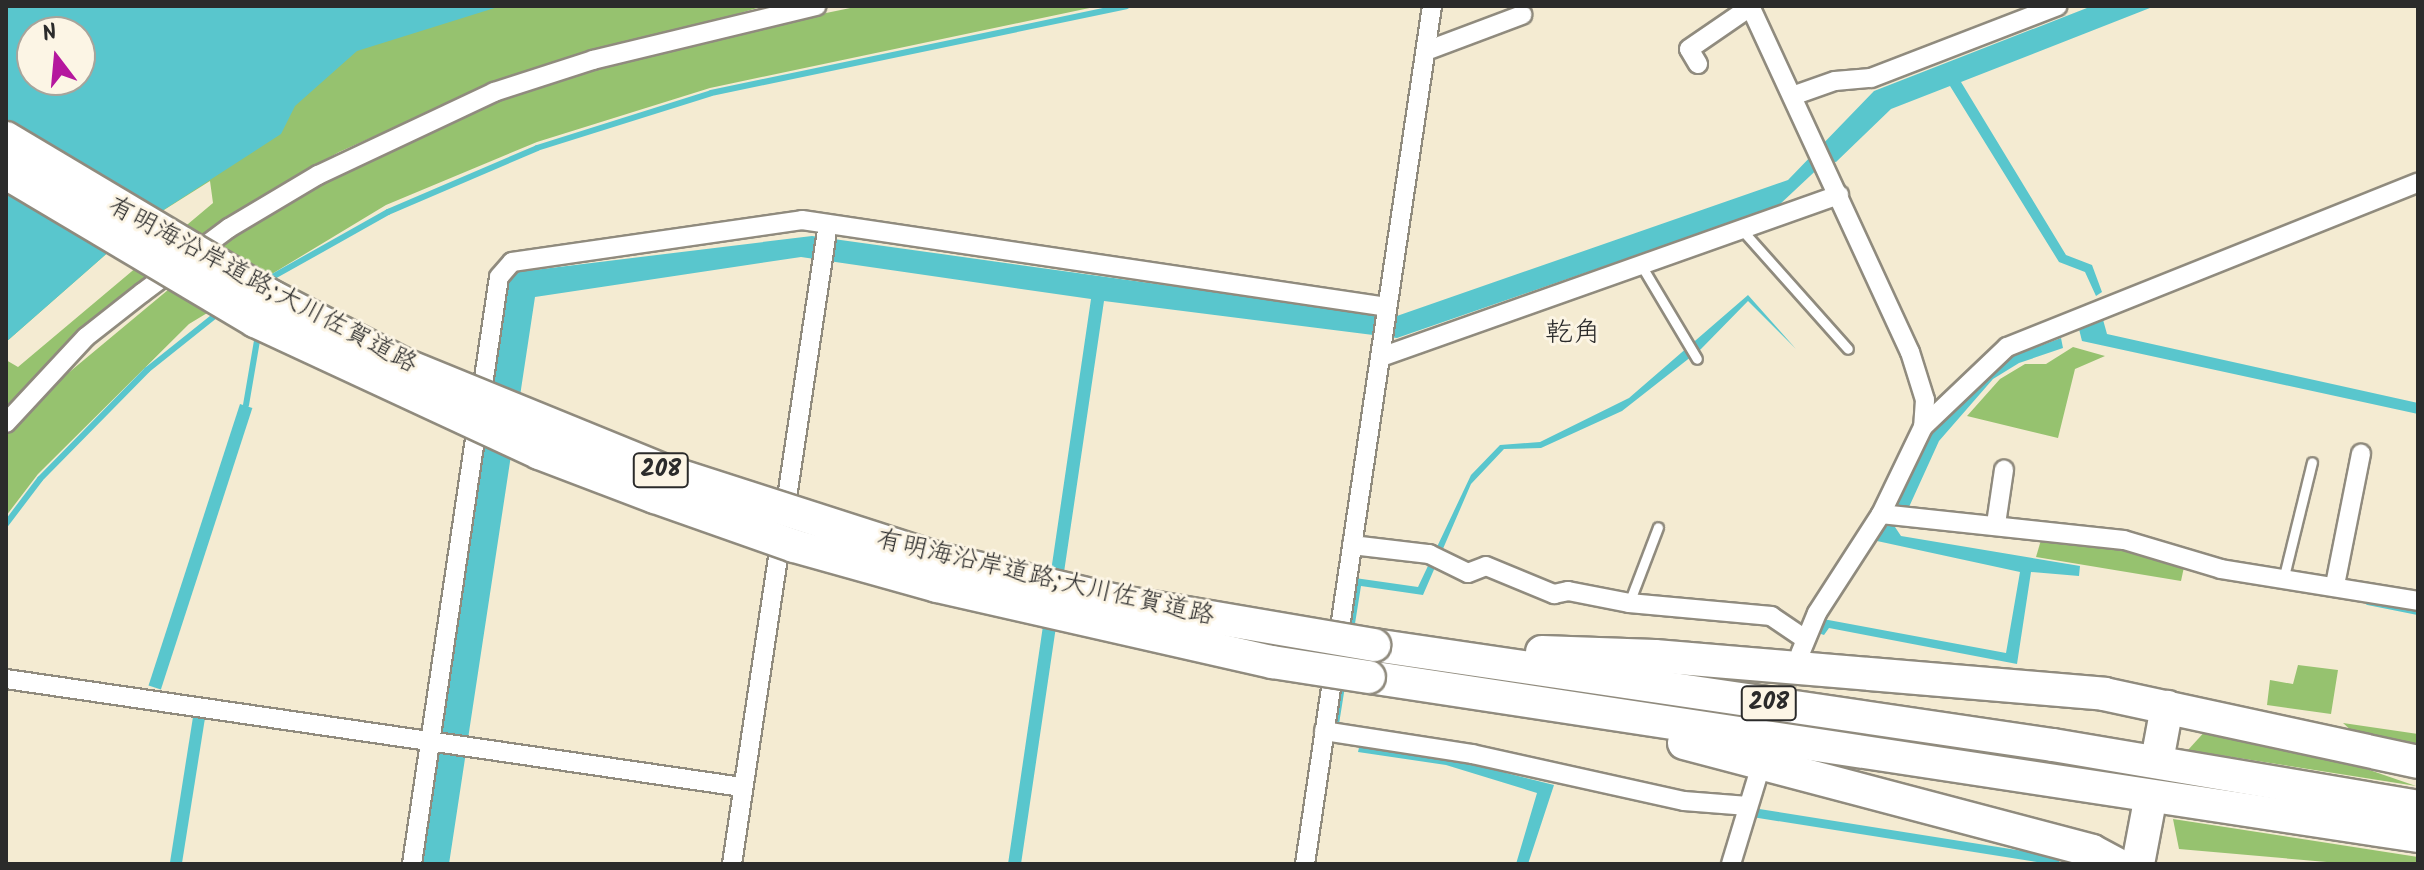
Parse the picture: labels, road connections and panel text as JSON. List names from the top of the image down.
{
  "streets": {
    "highway": ["有明海沿岸道路;大川佐賀道路", "208"]
  },
  "crossings": [
    ["有明海沿岸道路;大川佐賀道路", "208"]
  ],
  "districts": ["乾角"],
  "north": "top"
}
